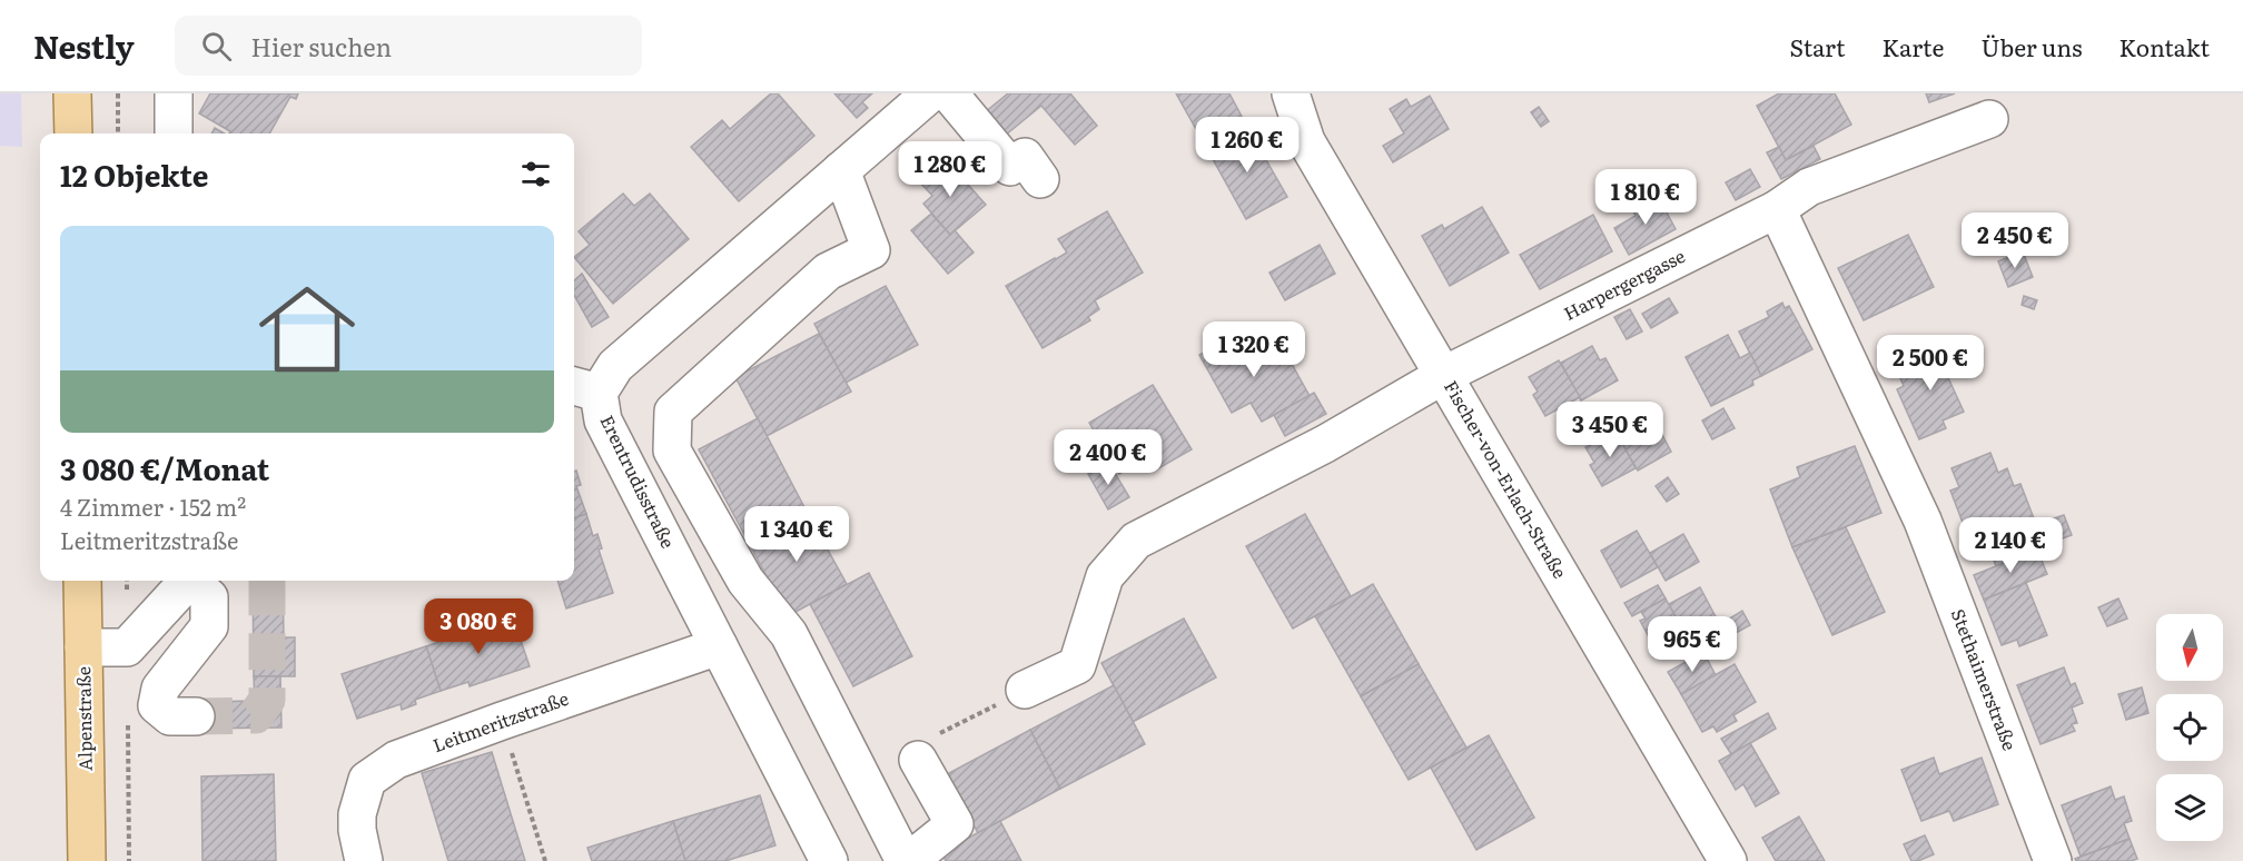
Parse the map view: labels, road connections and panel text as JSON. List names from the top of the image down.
{
  "streets": {
    "main road": ["Alpenstraße"],
    "street": [
      "Harpergergasse",
      "Fischer-von-Erlach-Straße",
      "Erentrudisstraße",
      "Stethaimerstraße",
      "Leitmeritzstraße"
    ]
  },
  "crossings": [
    ["Harpergergasse", "Fischer-von-Erlach-Straße"],
    ["Harpergergasse", "Stethaimerstraße"],
    ["Erentrudisstraße", "Leitmeritzstraße"]
  ],
  "north": "bottom",
  "page": {
    "header": "Nestly",
    "search": "Hier suchen",
    "nav": [
      "Start",
      "Karte",
      "Über uns",
      "Kontakt"
    ],
    "price": [
      "1 260 €",
      "1 280 €",
      "1 810 €",
      "2 450 €",
      "1 320 €",
      "2 500 €",
      "3 450 €",
      "2 400 €",
      "1 340 €",
      "2 140 €",
      "3 080 €",
      "965 €"
    ],
    "heading": "12 Objekte",
    "list": [
      {
        "name": "3 080 €/Monat",
        "note": "4 Zimmer · 152 m² · Leitmeritzstraße"
      }
    ]
  }
}
